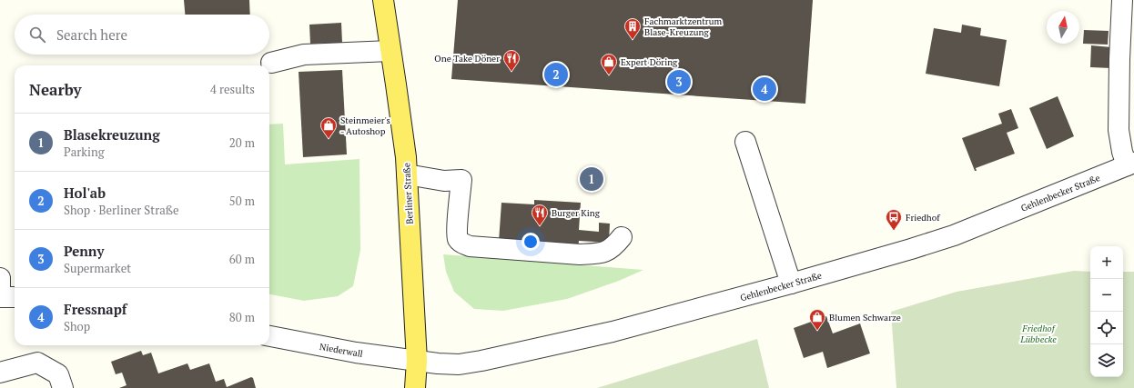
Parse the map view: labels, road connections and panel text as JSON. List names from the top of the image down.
{
  "streets": {
    "main road": ["Berliner Straße"],
    "street": ["Gehlenbecker Straße", "Niederwall"]
  },
  "crossings": [
    ["Gehlenbecker Straße", "Berliner Straße"],
    ["Gehlenbecker Straße", "Niederwall"],
    ["Berliner Straße", "Niederwall"]
  ],
  "parks": ["Friedhof Lübbecke"],
  "places": {
    "building": ["Fachmarktzentrum Blase-Kreuzung"],
    "restaurant": ["One Take Döner", "Burger King"],
    "shop": ["Expert Döring", "Steinmeier's - Autoshop", "Blumen Schwarze"],
    "bus stop": ["Friedhof"]
  },
  "north": "top",
  "page": {
    "search": "Search here",
    "pins": [
      "2",
      "3",
      "4",
      "1"
    ],
    "heading": ["Nearby", "4 results"],
    "list": [
      {
        "mark": "1",
        "name": "Blasekreuzung",
        "note": "Parking",
        "value": "20 m"
      },
      {
        "mark": "2",
        "name": "Hol'ab",
        "note": "Shop · Berliner Straße",
        "value": "50 m"
      },
      {
        "mark": "3",
        "name": "Penny",
        "note": "Supermarket",
        "value": "60 m"
      },
      {
        "mark": "4",
        "name": "Fressnapf",
        "note": "Shop",
        "value": "80 m"
      }
    ],
    "map_buttons": ["+", "−"]
  }
}
